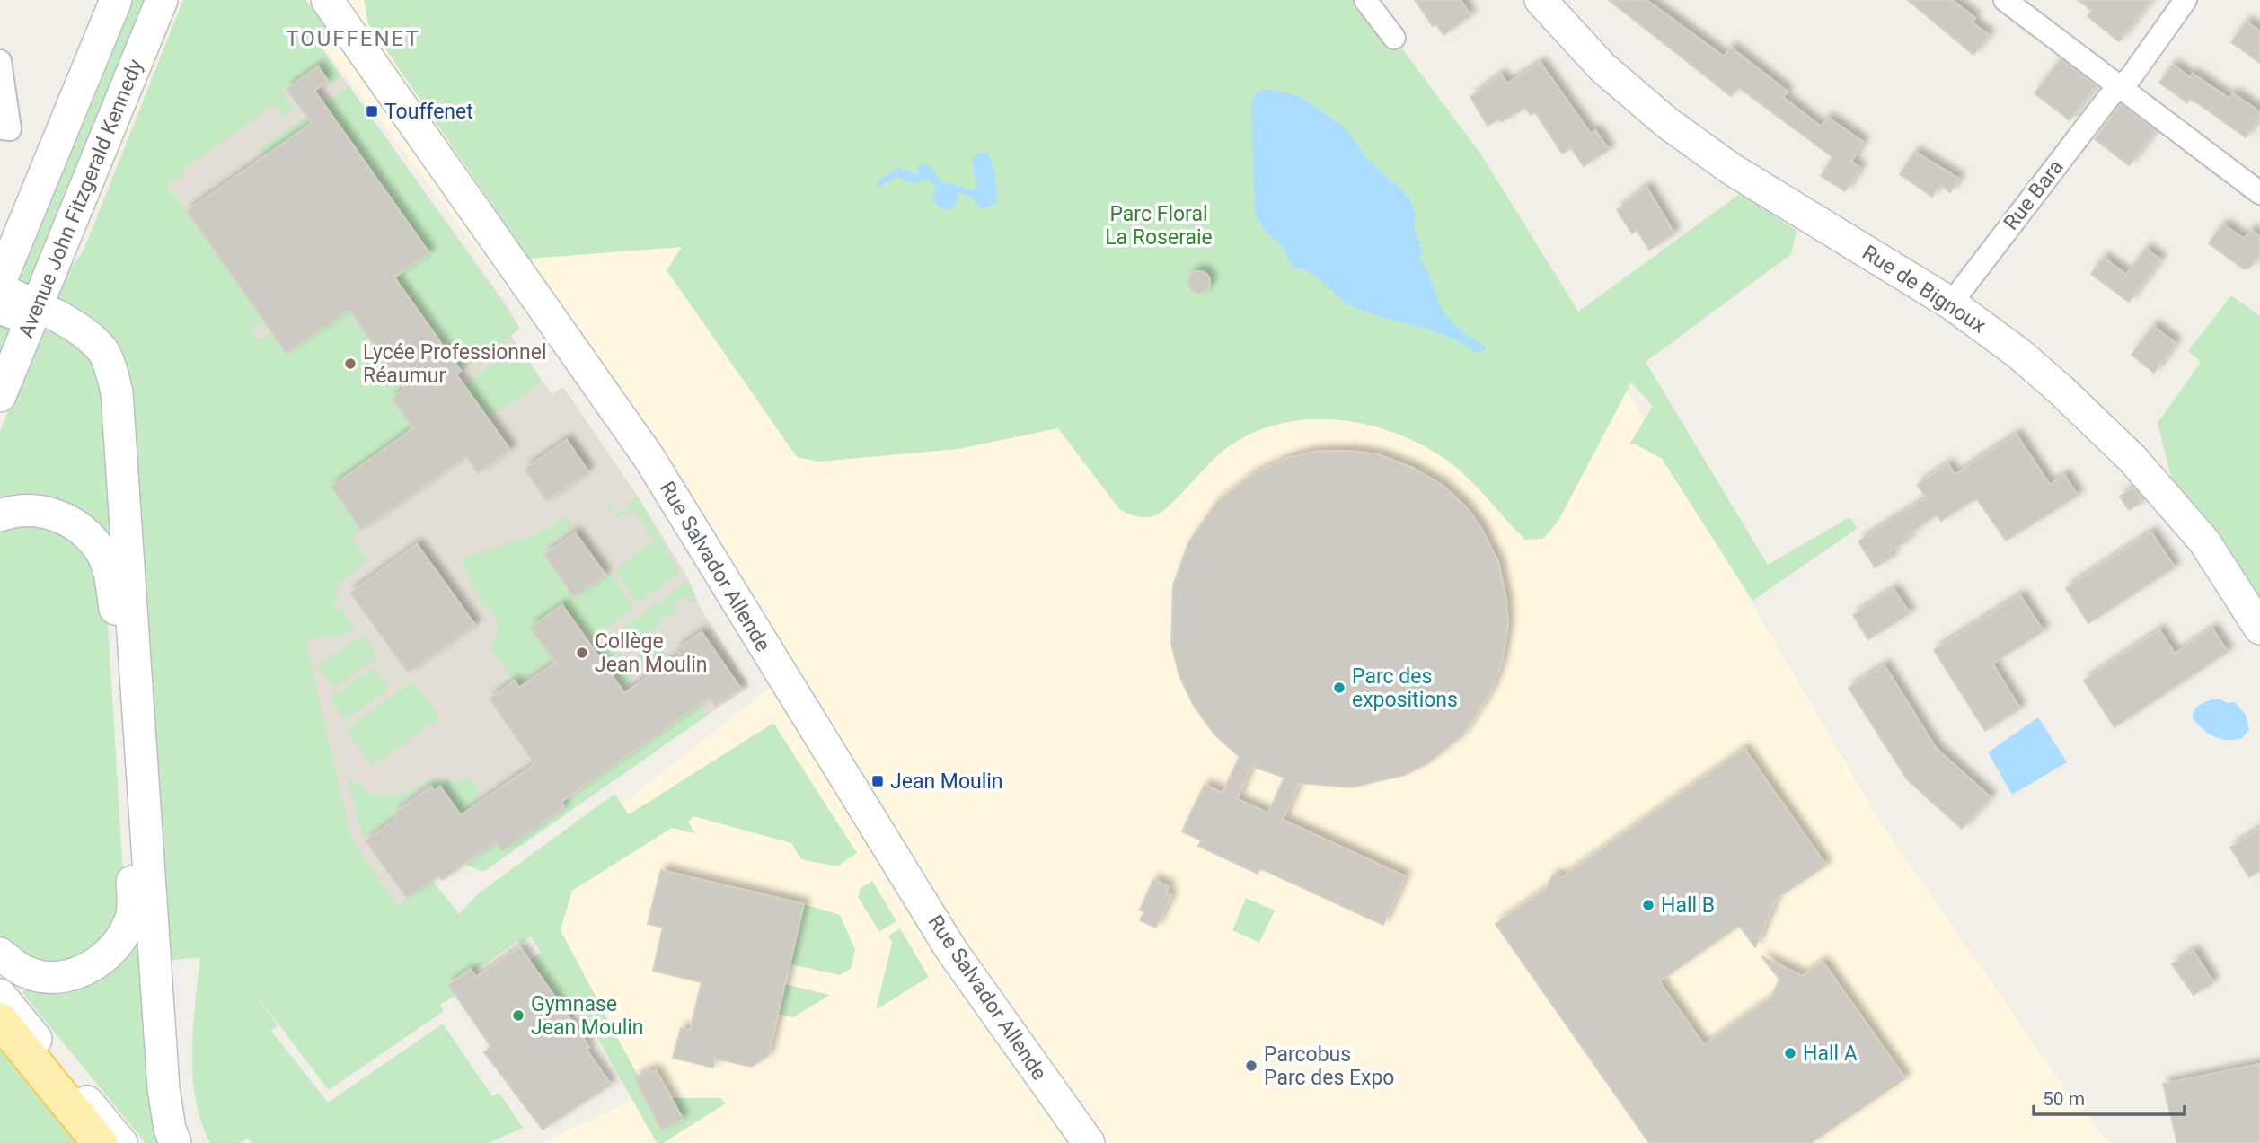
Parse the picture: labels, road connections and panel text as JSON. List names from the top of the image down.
{
  "streets": {
    "main road": ["Avenue John Fitzgerald Kennedy", "Rue de Bignoux", "Rue Salvador Allende"],
    "street": ["Rue Bara"]
  },
  "crossings": [
    ["Rue Bara", "Rue de Bignoux"]
  ],
  "districts": ["TOUFFENET"],
  "parks": ["Parc Floral La Roseraie"],
  "places": {
    "transit": ["Touffenet", "Jean Moulin"],
    "other": [
      "Lycée Professionnel Réaumur",
      "Collège Jean Moulin",
      "Parc des expositions",
      "Hall B",
      "Gymnase Jean Moulin",
      "Hall A",
      "Parcobus Parc des Expo"
    ]
  },
  "scale_bar": "50 m"
}
